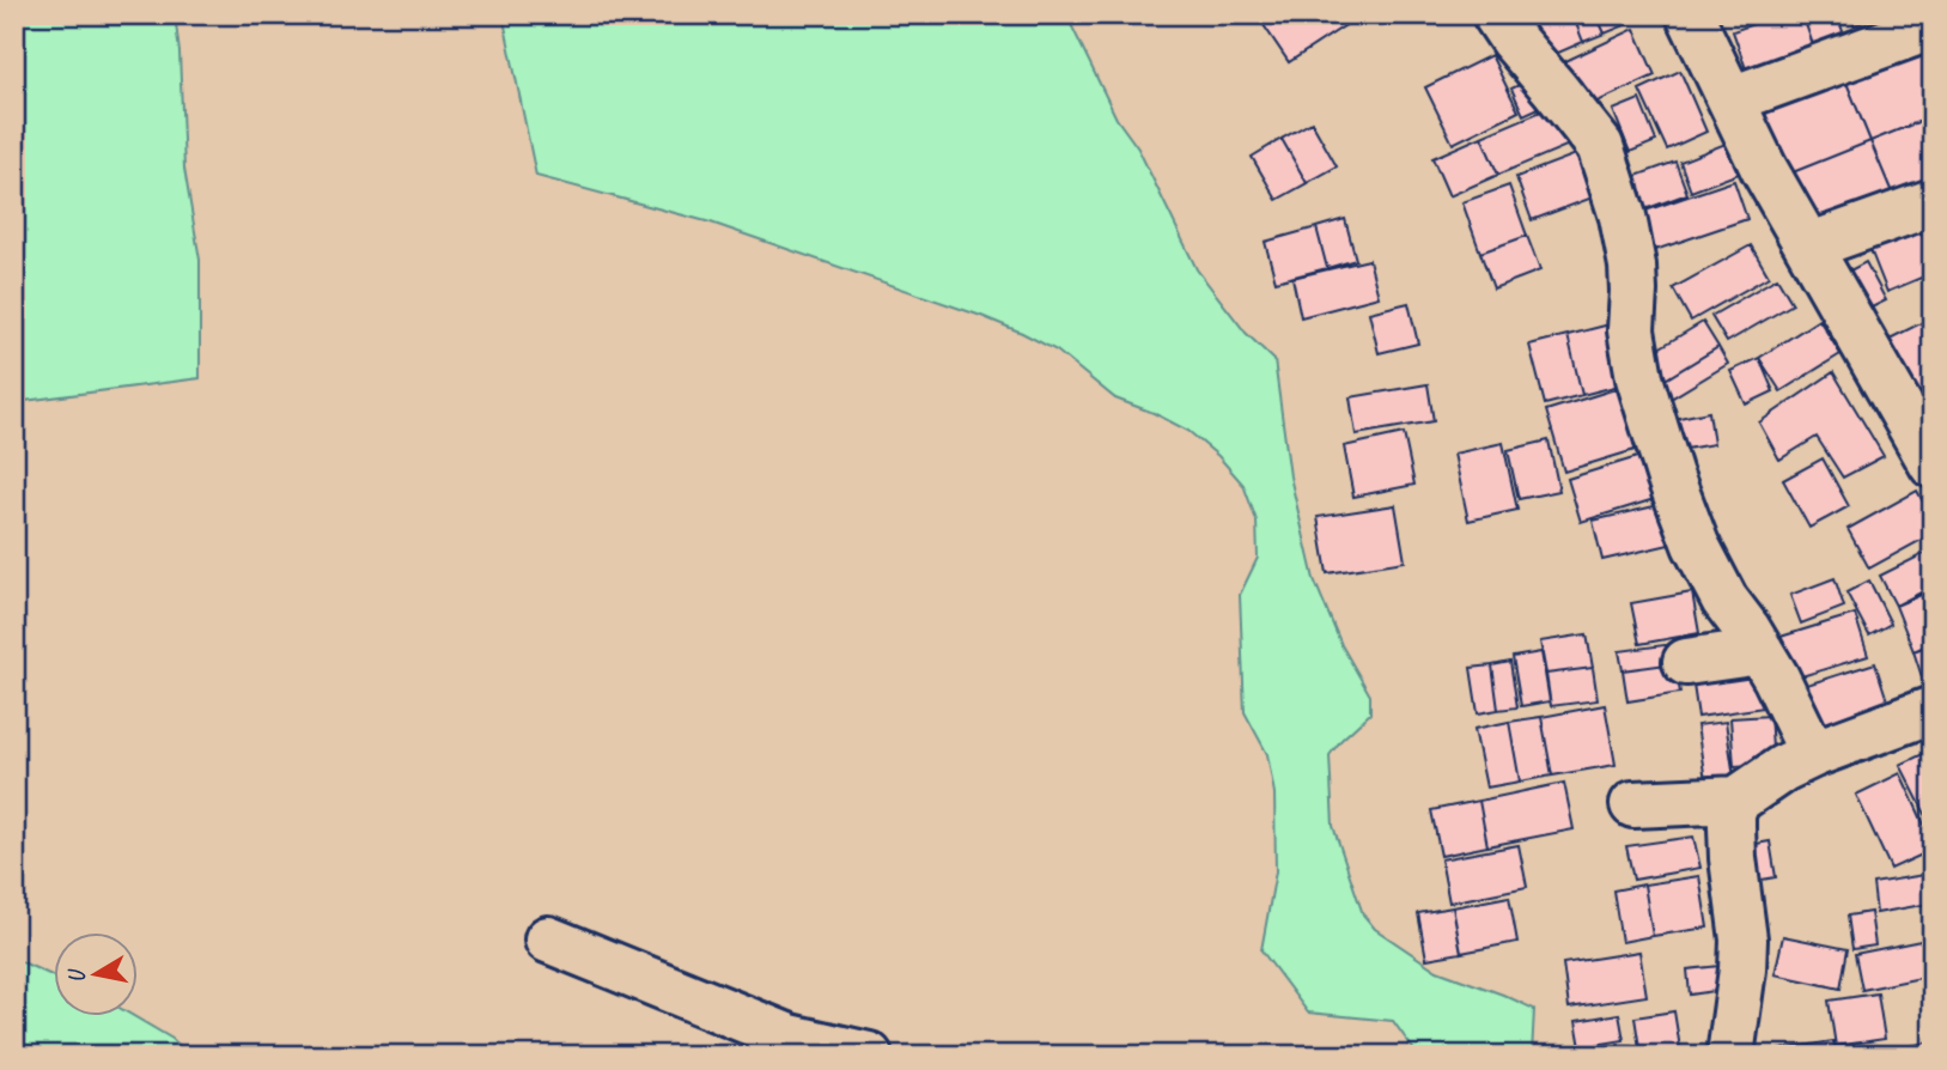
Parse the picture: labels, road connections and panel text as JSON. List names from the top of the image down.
{
  "north": "left"
}
